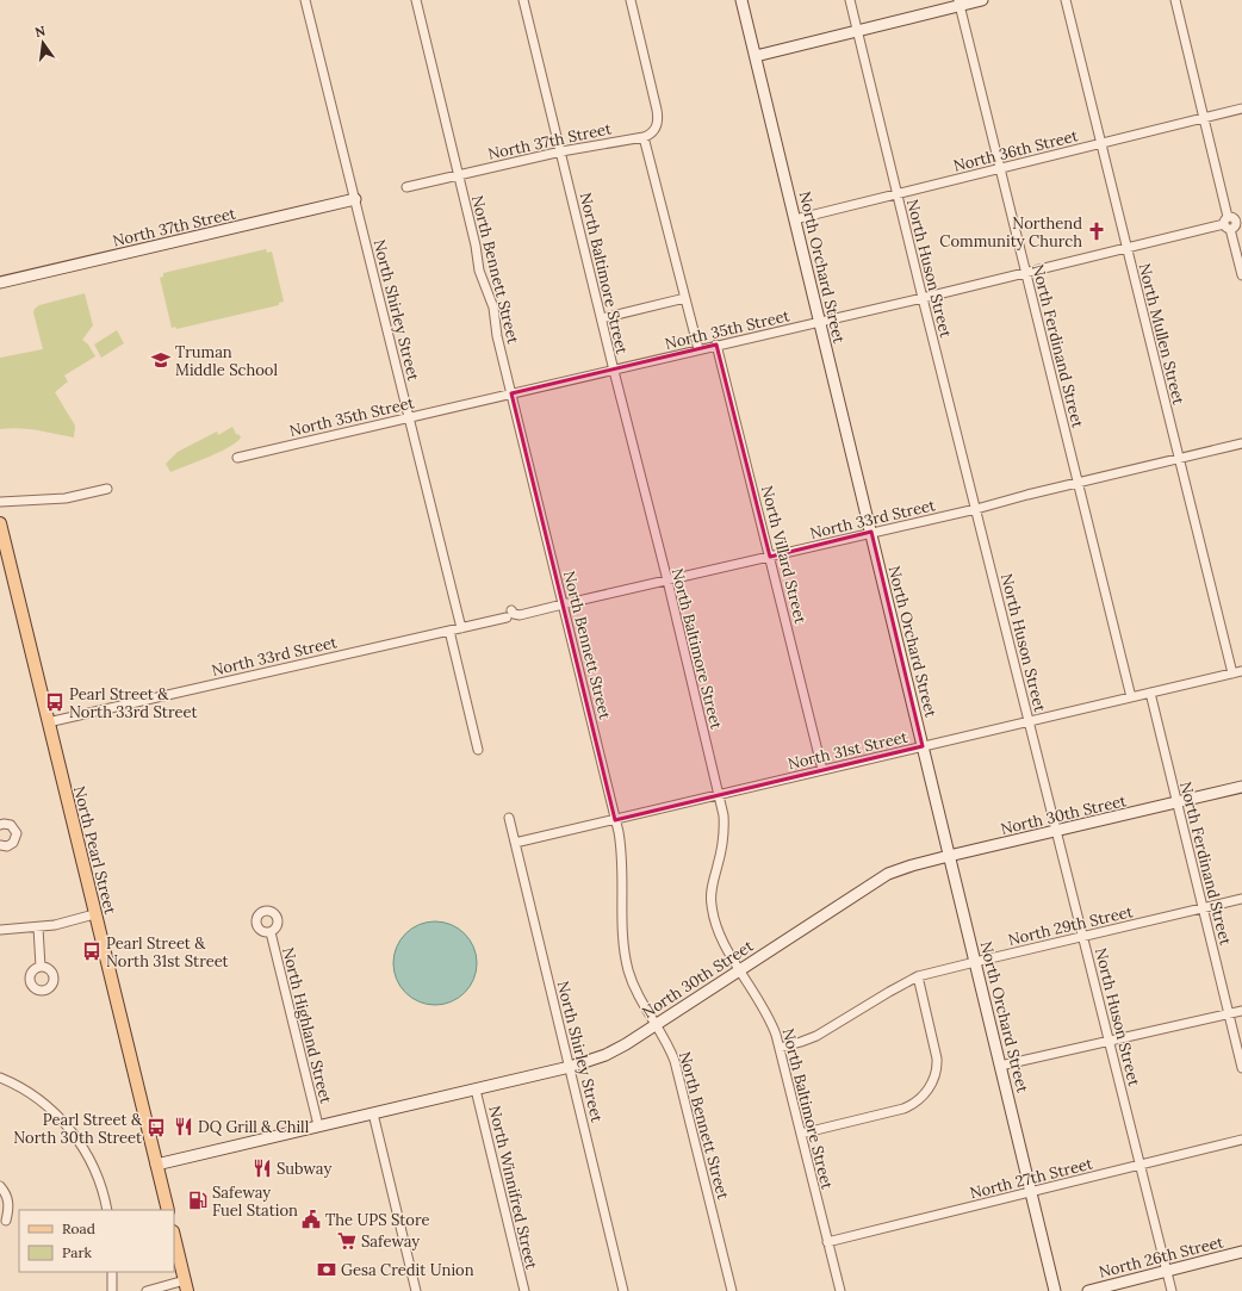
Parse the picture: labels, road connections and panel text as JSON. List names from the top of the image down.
{
  "streets": {
    "main road": ["North Pearl Street"],
    "street": [
      "North 37th Street",
      "North 36th Street",
      "North Orchard Street",
      "North Huson Street",
      "North Bennett Street",
      "North Baltimore Street",
      "North Shirley Street",
      "North 35th Street",
      "North Mullen Street",
      "North Ferdinand Street",
      "North 33rd Street",
      "North Villard Street",
      "North 31st Street",
      "North 30th Street",
      "North 29th Street",
      "North Highland Street",
      "North 27th Street",
      "North Winnifred Street",
      "North 26th Street"
    ]
  },
  "crossings": [
    ["North 37th Street", "North Bennett Street"],
    ["North 37th Street", "North Baltimore Street"],
    ["North 37th Street", "North Shirley Street"],
    ["North 36th Street", "North Orchard Street"],
    ["North 36th Street", "North Huson Street"],
    ["North 36th Street", "North Mullen Street"],
    ["North 36th Street", "North Ferdinand Street"],
    ["North Orchard Street", "North 35th Street"],
    ["North Orchard Street", "North 33rd Street"],
    ["North Orchard Street", "North 31st Street"],
    ["North Orchard Street", "North 30th Street"],
    ["North Orchard Street", "North 29th Street"],
    ["North Orchard Street", "North 27th Street"],
    ["North Huson Street", "North 35th Street"],
    ["North Huson Street", "North 33rd Street"],
    ["North Huson Street", "North 31st Street"],
    ["North Huson Street", "North 30th Street"],
    ["North Huson Street", "North 29th Street"],
    ["North Huson Street", "North 27th Street"],
    ["North Huson Street", "North 26th Street"],
    ["North Bennett Street", "North 35th Street"],
    ["North Bennett Street", "North 33rd Street"],
    ["North Bennett Street", "North 31st Street"],
    ["North Bennett Street", "North 30th Street"],
    ["North Baltimore Street", "North 35th Street"],
    ["North Baltimore Street", "North 33rd Street"],
    ["North Baltimore Street", "North 31st Street"],
    ["North Baltimore Street", "North 30th Street"],
    ["North Baltimore Street", "North 29th Street"],
    ["North Baltimore Street", "North 27th Street"],
    ["North Shirley Street", "North 35th Street"],
    ["North Shirley Street", "North 33rd Street"],
    ["North Shirley Street", "North 31st Street"],
    ["North Shirley Street", "North 30th Street"],
    ["North 35th Street", "North Mullen Street"],
    ["North 35th Street", "North Ferdinand Street"],
    ["North 35th Street", "North Villard Street"],
    ["North Mullen Street", "North 33rd Street"],
    ["North Mullen Street", "North 31st Street"],
    ["North Ferdinand Street", "North 33rd Street"],
    ["North Ferdinand Street", "North 31st Street"],
    ["North Ferdinand Street", "North 30th Street"],
    ["North Ferdinand Street", "North 29th Street"],
    ["North 33rd Street", "North Villard Street"],
    ["North 33rd Street", "North Pearl Street"],
    ["North Villard Street", "North 31st Street"],
    ["North 30th Street", "North Pearl Street"],
    ["North 30th Street", "North Highland Street"],
    ["North 30th Street", "North Winnifred Street"]
  ],
  "places": {
    "church": ["Northend Community Church"],
    "school or university": ["Truman Middle School"],
    "bus stop": ["Pearl Street & North 33rd Street", "Pearl Street & North 31st Street", "Pearl Street & North 30th Street"],
    "restaurant": ["DQ Grill & Chill", "Subway"],
    "fuel station": ["Safeway Fuel Station"],
    "public building": ["The UPS Store"],
    "supermarket": ["Safeway"],
    "bank": ["Gesa Credit Union"]
  },
  "legend": ["Road", "Park"],
  "north": "top"
}
